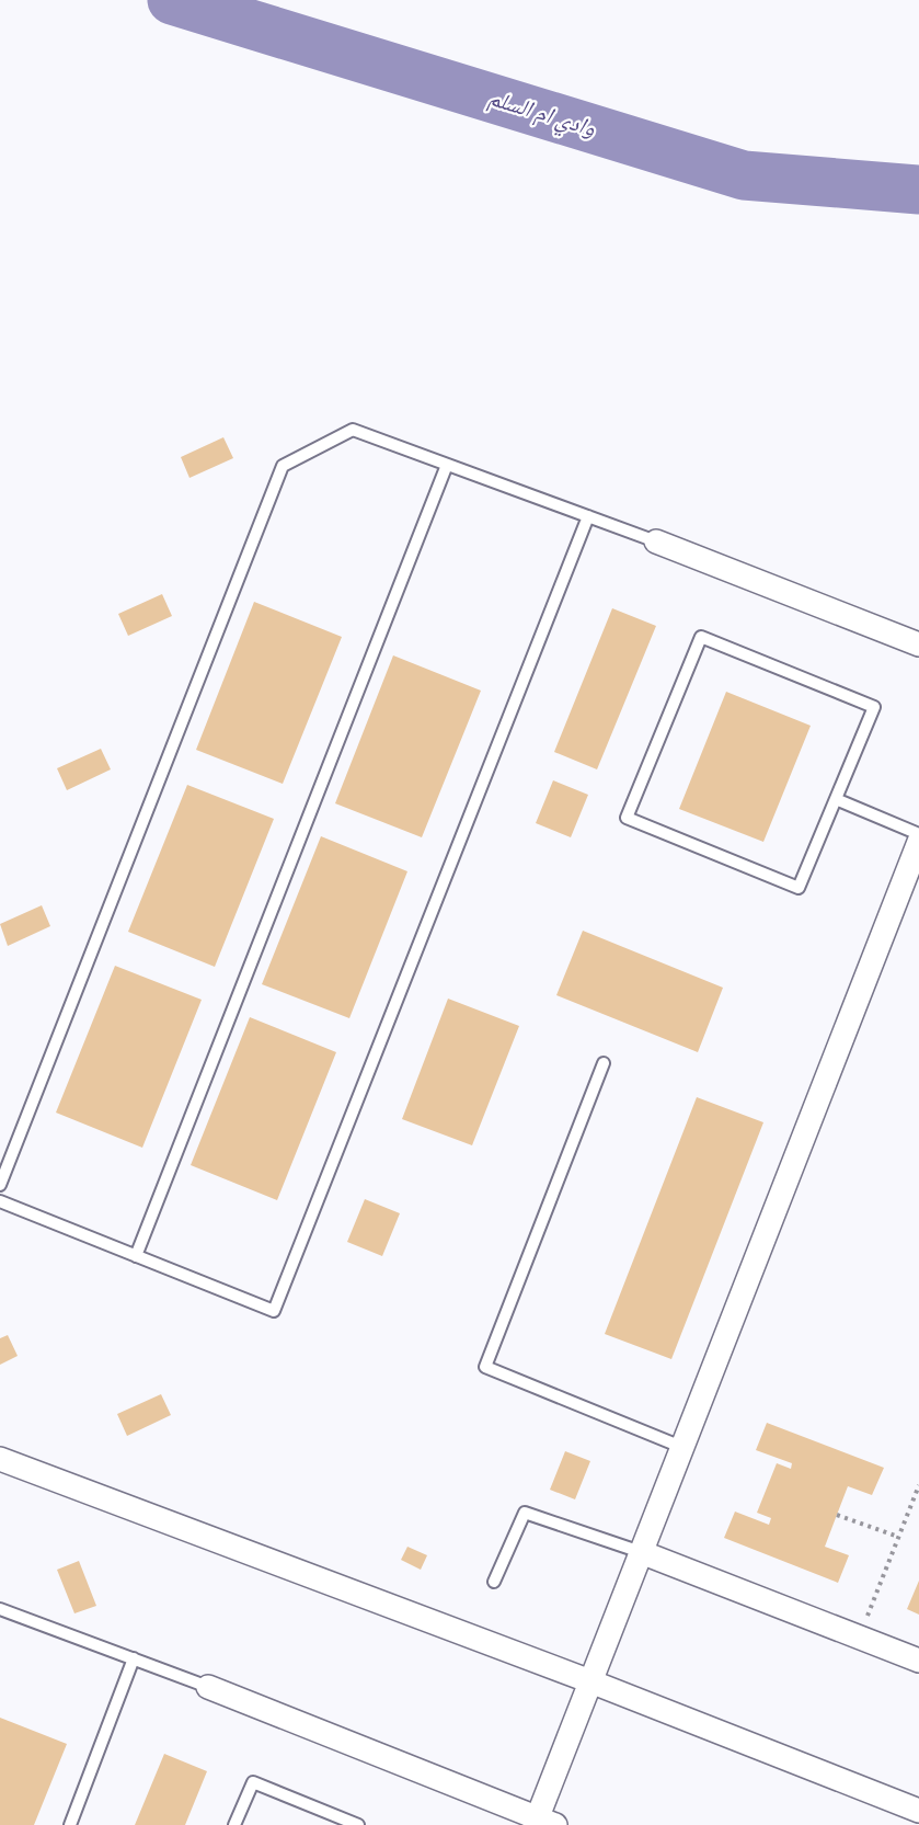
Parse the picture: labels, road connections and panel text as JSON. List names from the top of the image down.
{
  "water": ["وادي ام السلم"]
}
